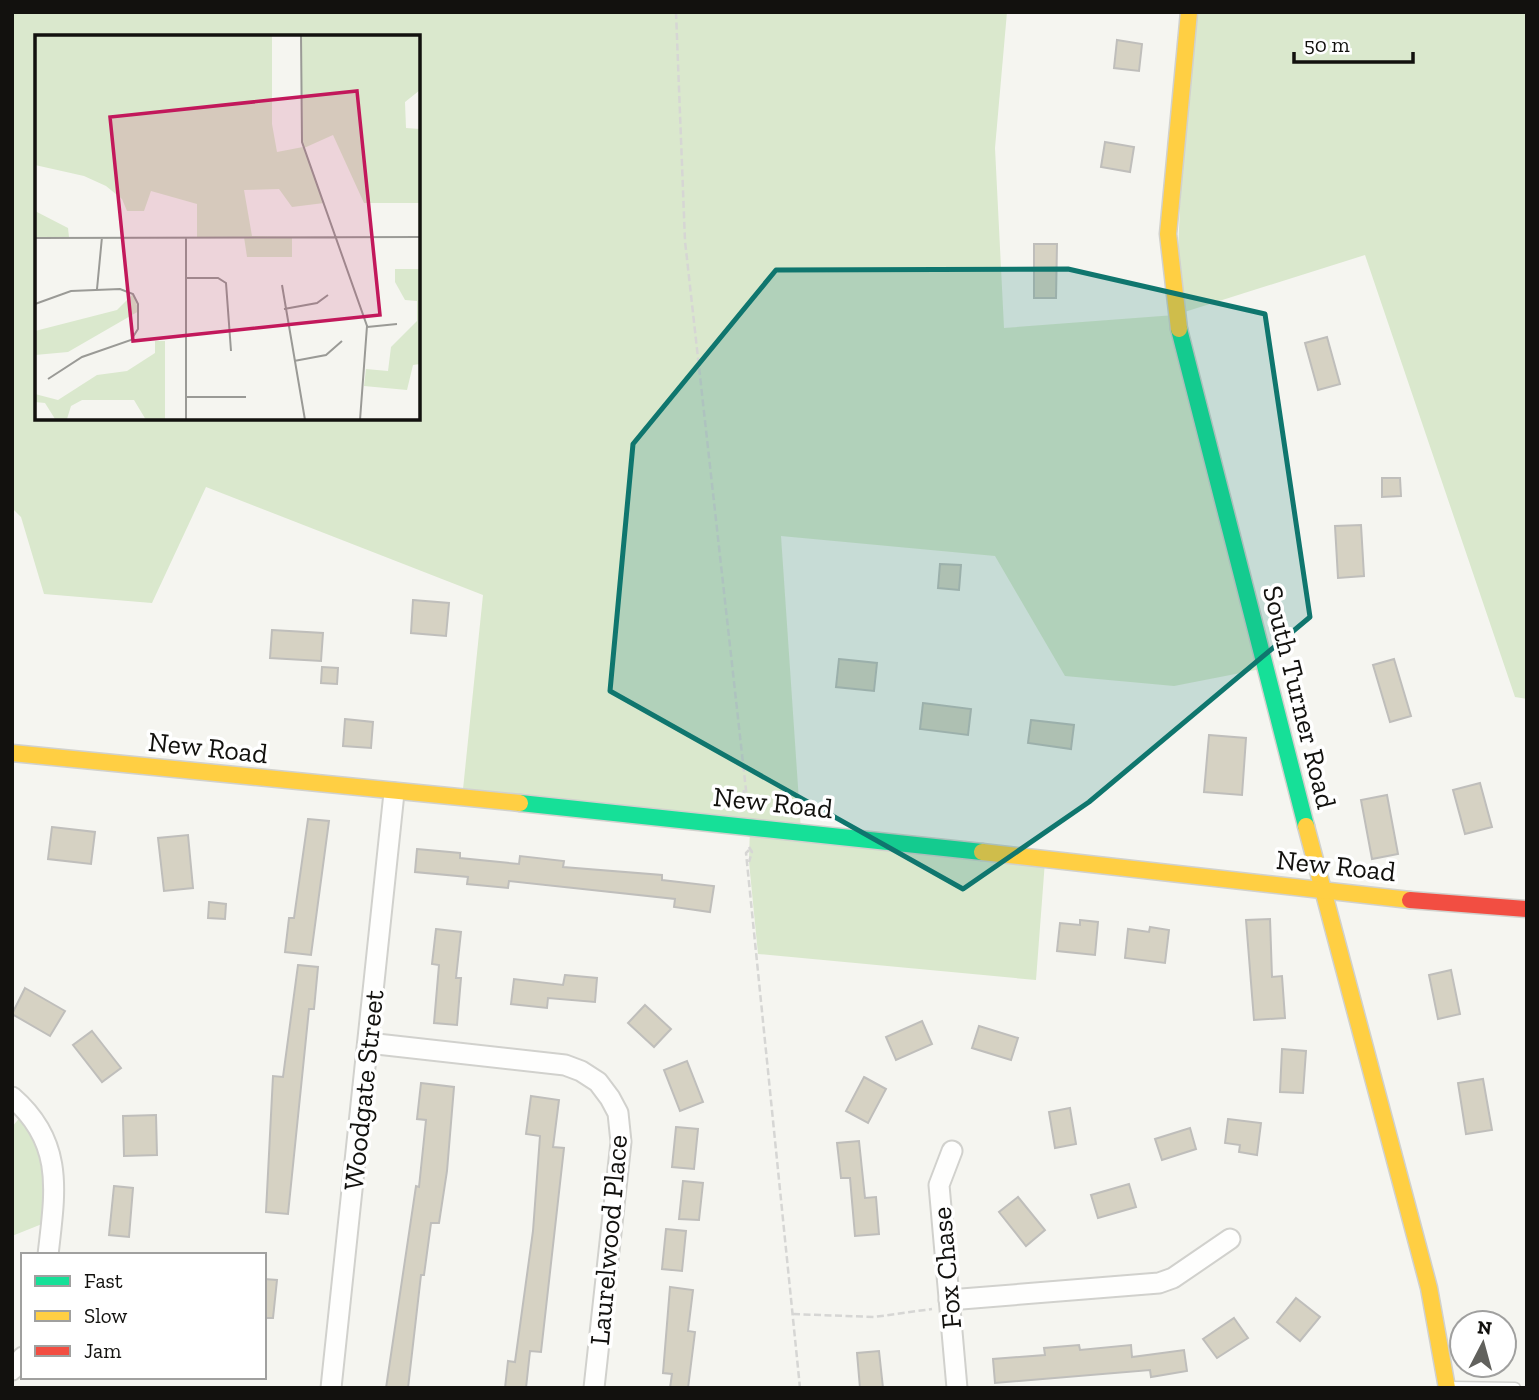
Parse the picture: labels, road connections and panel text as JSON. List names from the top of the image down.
{
  "streets": {
    "street": [
      "South Turner Road",
      "New Road",
      "Woodgate Street",
      "Laurelwood Place",
      "Fox Chase"
    ]
  },
  "crossings": [
    ["South Turner Road", "New Road"],
    ["New Road", "Woodgate Street"],
    ["Woodgate Street", "Laurelwood Place"]
  ],
  "legend": ["Fast", "Slow", "Jam"],
  "scale_bar": "50 m",
  "north": "top"
}
